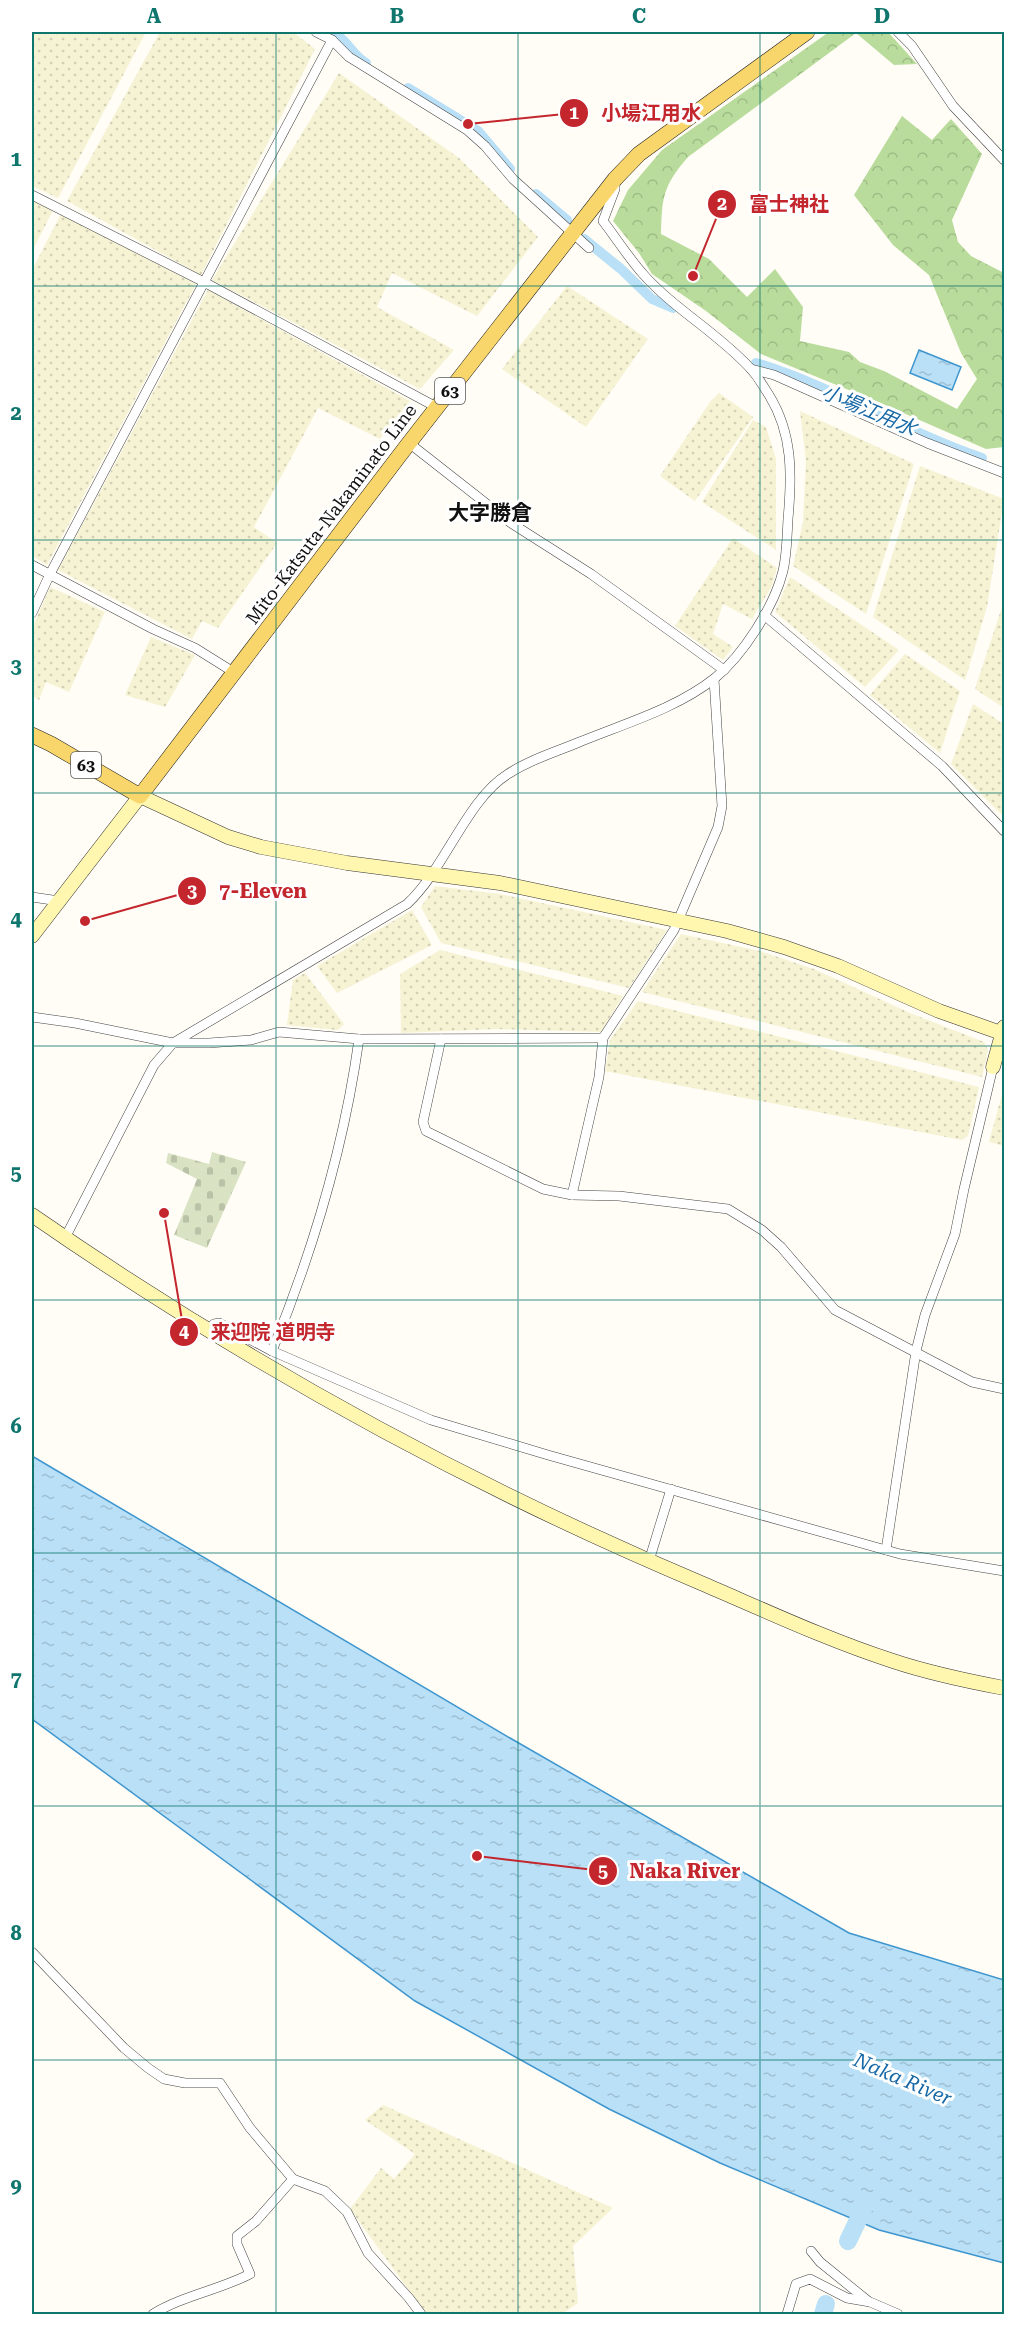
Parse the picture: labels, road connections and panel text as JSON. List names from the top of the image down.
{
  "streets": {
    "main road": ["63", "Mito-Katsuta-Nakaminato Line"]
  },
  "crossings": [
    ["63", "Mito-Katsuta-Nakaminato Line"]
  ],
  "districts": ["大字勝倉"],
  "water": ["小場江用水", "Naka River"],
  "places": [
    "小場江用水",
    "富士神社",
    "7-Eleven",
    "来迎院 道明寺",
    "Naka River"
  ],
  "grid": {
    "columns": [
      "A",
      "B",
      "C",
      "D"
    ],
    "rows": [
      "1",
      "2",
      "3",
      "4",
      "5",
      "6",
      "7",
      "8",
      "9"
    ]
  }
}
